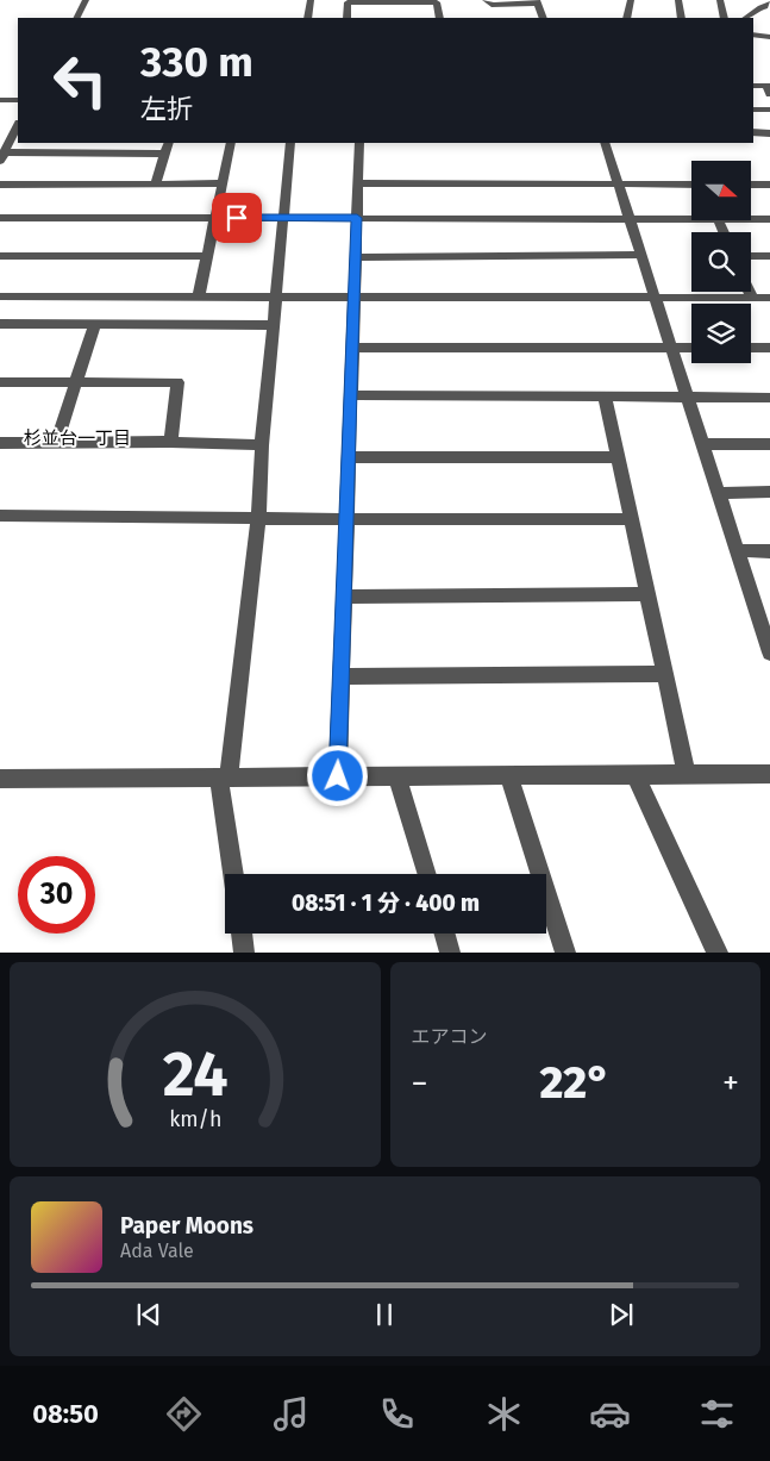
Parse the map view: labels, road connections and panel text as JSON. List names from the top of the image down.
{
  "districts": ["杉並台一丁目"],
  "north": "right",
  "page": {
    "turn": ["330 m", "左折"],
    "limit": "30",
    "trip": "08:51 · 1 分 · 400 m",
    "tile": "エアコン",
    "heat": ["−", "22°", "+"],
    "song": ["Paper Moons", "Ada Vale"],
    "tabs": "08:50",
    "gauge": ["24", "km/h"]
  }
}
